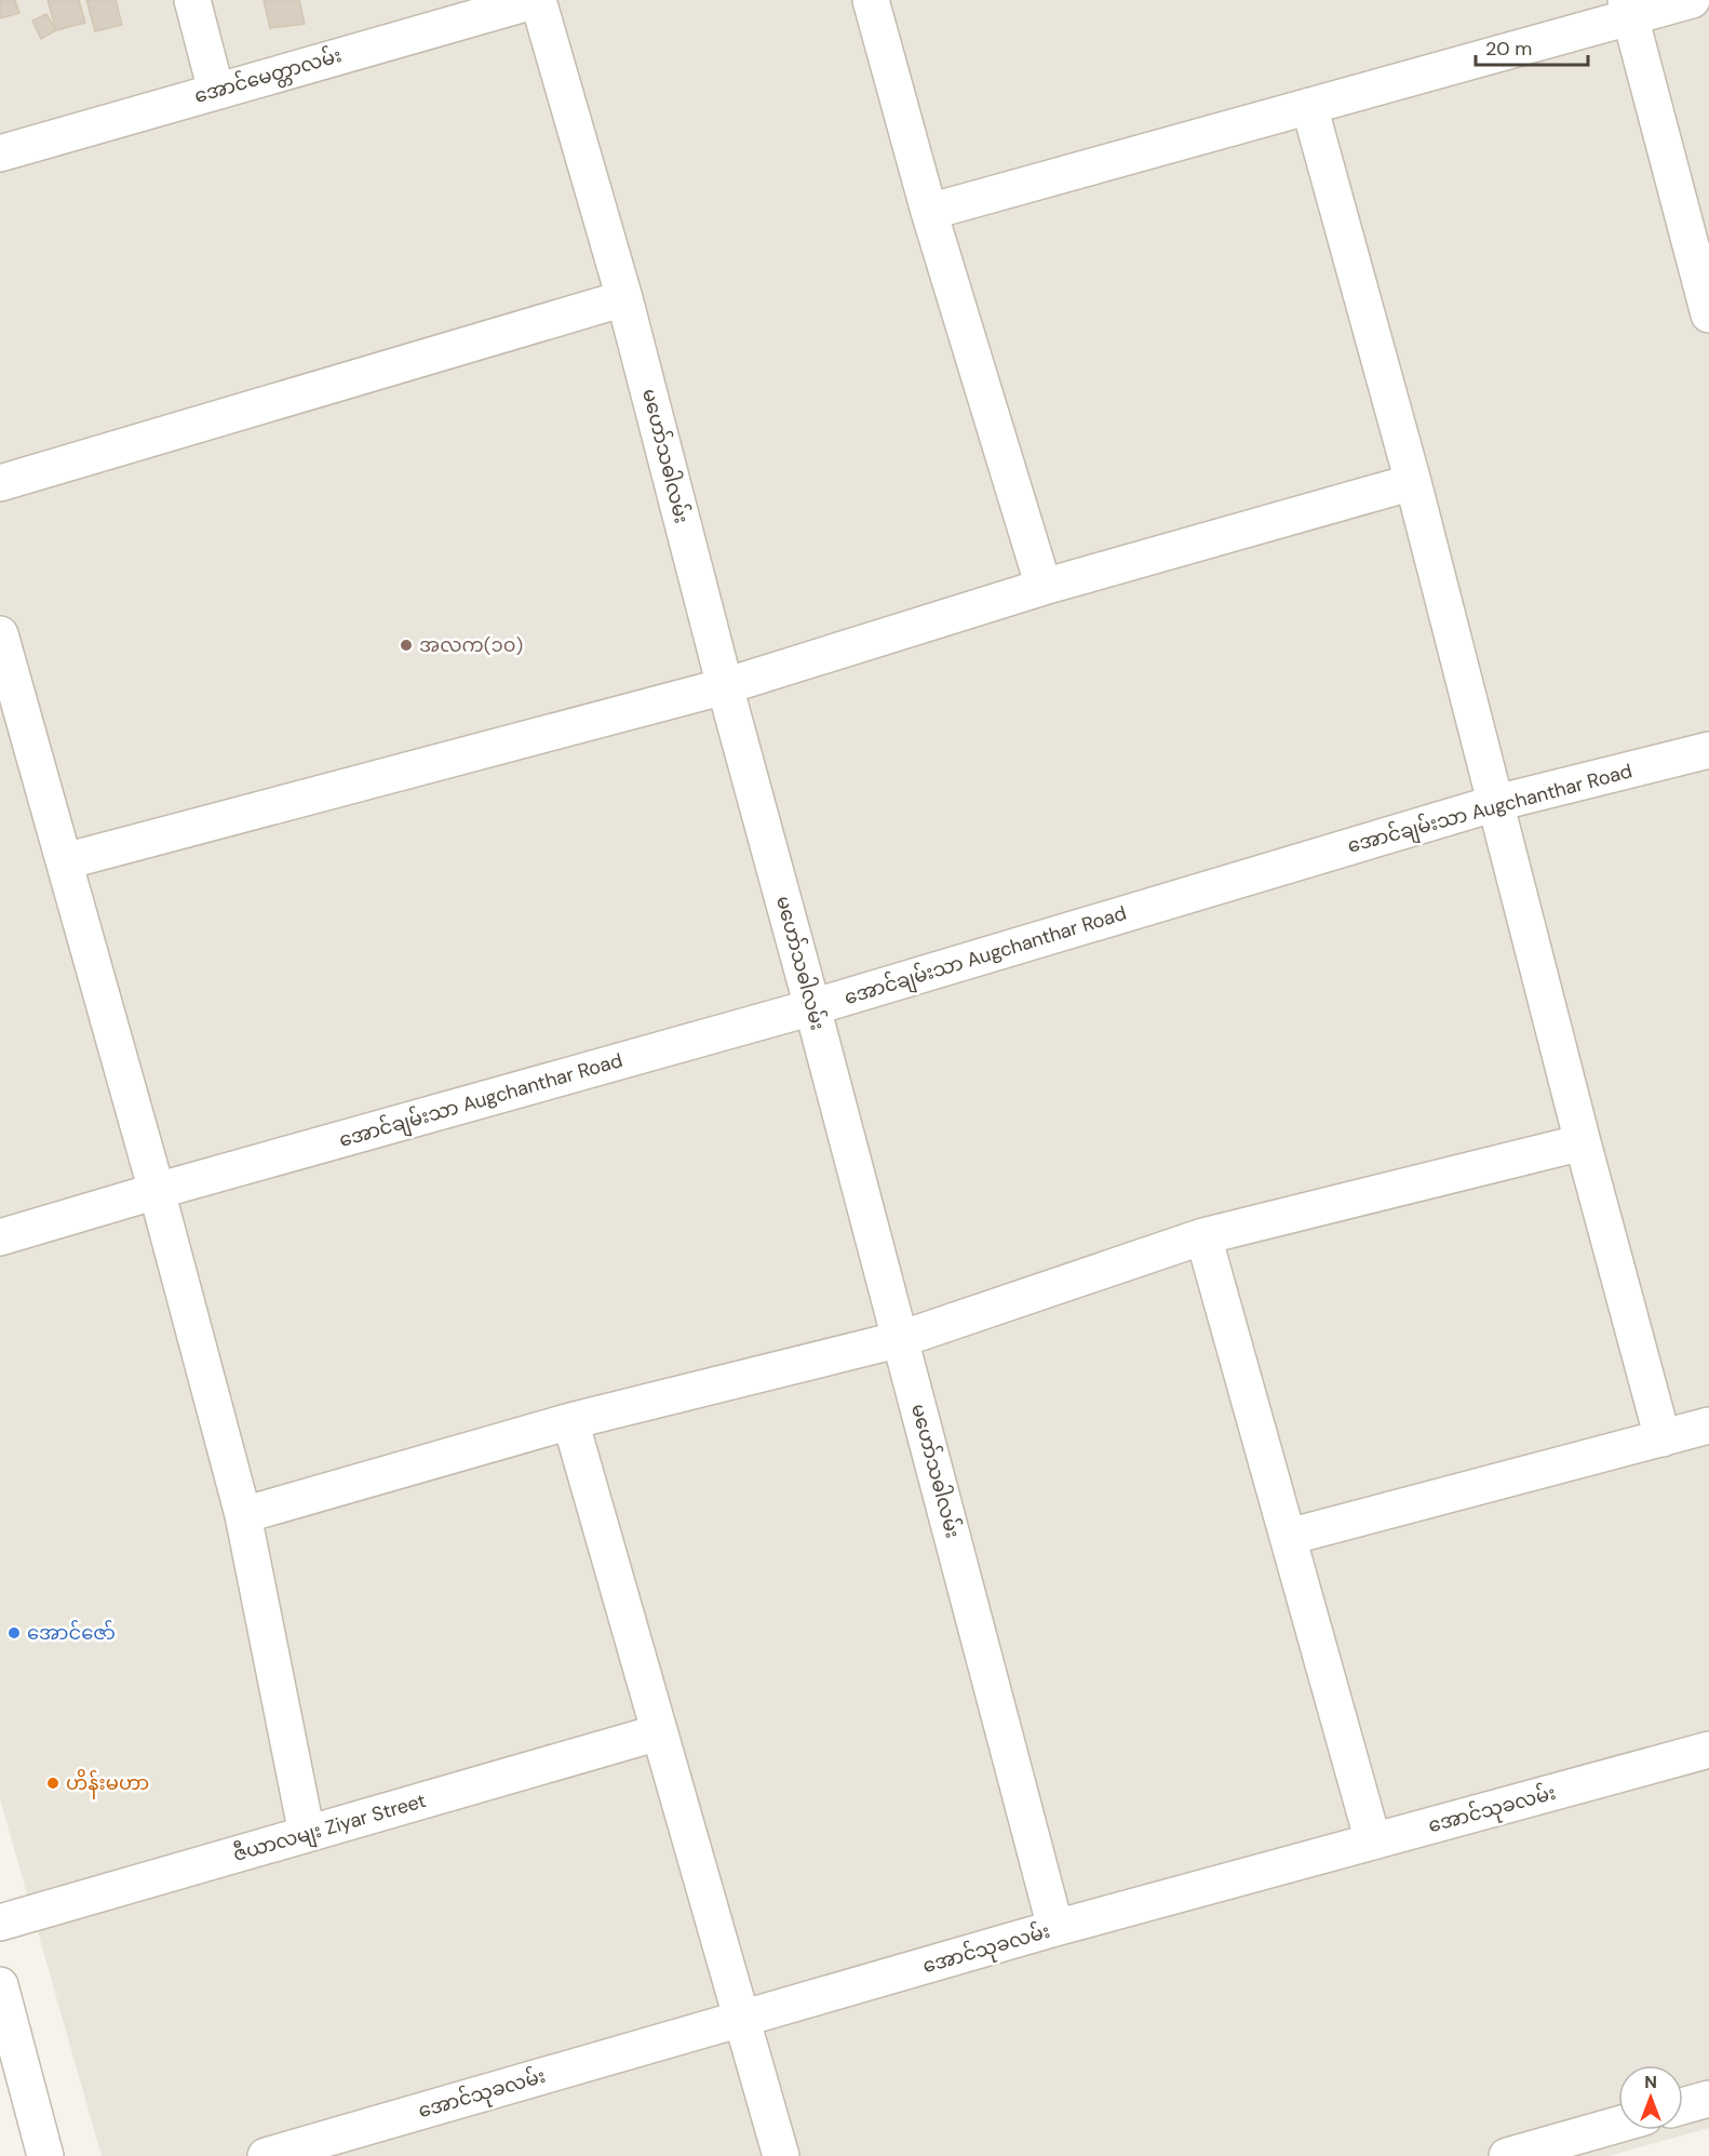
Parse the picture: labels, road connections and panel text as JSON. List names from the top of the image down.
{
  "streets": {
    "street": [
      "အောင်မေတ္တာလမ်း",
      "မဟော်သဓါလမ်း",
      "အောင်ချမ်းသာ Augchanthar Road",
      "အောင်သုခလမ်း",
      "ဇီယာလမျး Ziyar Street"
    ]
  },
  "crossings": [
    ["အောင်မေတ္တာလမ်း", "မဟော်သဓါလမ်း"],
    ["မဟော်သဓါလမ်း", "အောင်ချမ်းသာ Augchanthar Road"],
    ["မဟော်သဓါလမ်း", "အောင်သုခလမ်း"]
  ],
  "places": ["အလက(၁၀)", "အောင်ဇော်", "ဟိန်းမဟာ"],
  "scale_bar": "20 m",
  "north": "top"
}
